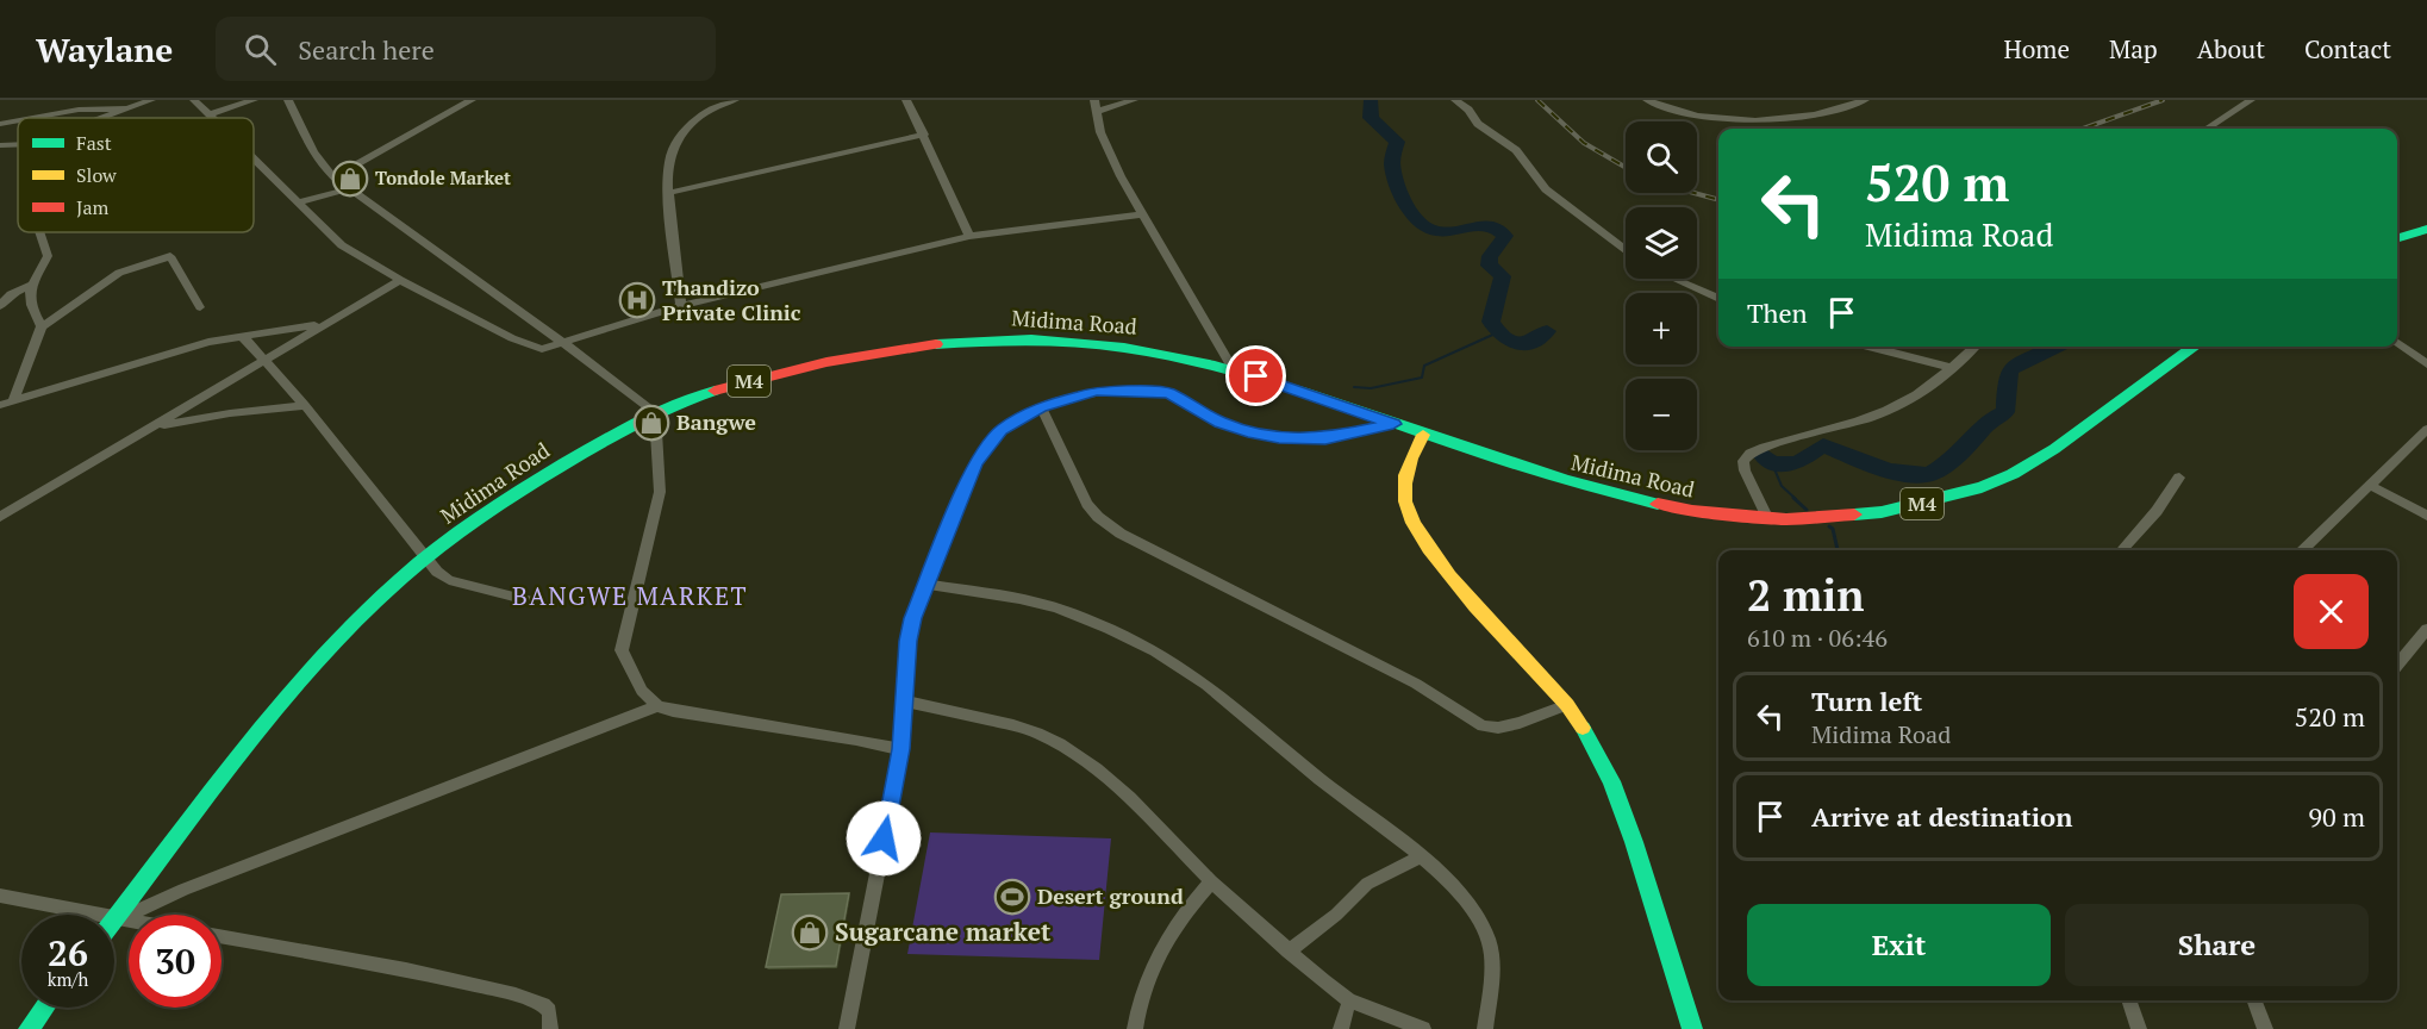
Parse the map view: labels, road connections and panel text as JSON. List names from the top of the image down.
{
  "streets": {
    "main road": ["Midima Road", "M4"]
  },
  "districts": ["BANGWE MARKET"],
  "places": {
    "shop": ["Tondole Market", "Bangwe", "Sugarcane market"],
    "hospital": ["Thandizo Private Clinic"],
    "sports": ["Desert ground"]
  },
  "legend": ["Fast", "Slow", "Jam"],
  "page": {
    "header": "Waylane",
    "search": "Search here",
    "nav": [
      "Home",
      "Map",
      "About",
      "Contact"
    ],
    "map_buttons": ["+", "−"],
    "turn": ["520 m", "Midima Road"],
    "then": "Then",
    "heading": ["2 min", "610 m · 06:46"],
    "list": [
      {
        "name": "Turn left",
        "note": "Midima Road",
        "value": "520 m"
      },
      {
        "name": "Arrive at destination",
        "value": "90 m"
      }
    ],
    "buttons": ["Exit", "Share"],
    "speed": "26 km/h",
    "limit": "30"
  }
}
